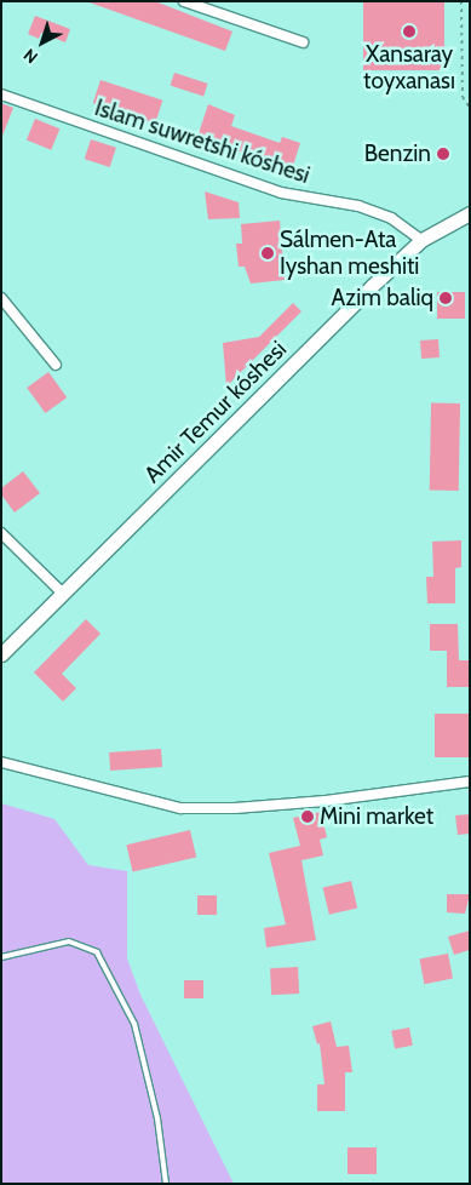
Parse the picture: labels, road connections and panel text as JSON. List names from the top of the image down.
{
  "streets": {
    "street": ["Islam suwretshi kóshesi", "Amir Temur kóshesi"]
  },
  "crossings": [
    ["Islam suwretshi kóshesi", "Amir Temur kóshesi"]
  ],
  "places": [
    "Xansaray toyxanası",
    "Benzin",
    "Sálmen-Ata Iyshan meshiti",
    "Azim baliq",
    "Mini market"
  ],
  "north": "bottom left"
}
